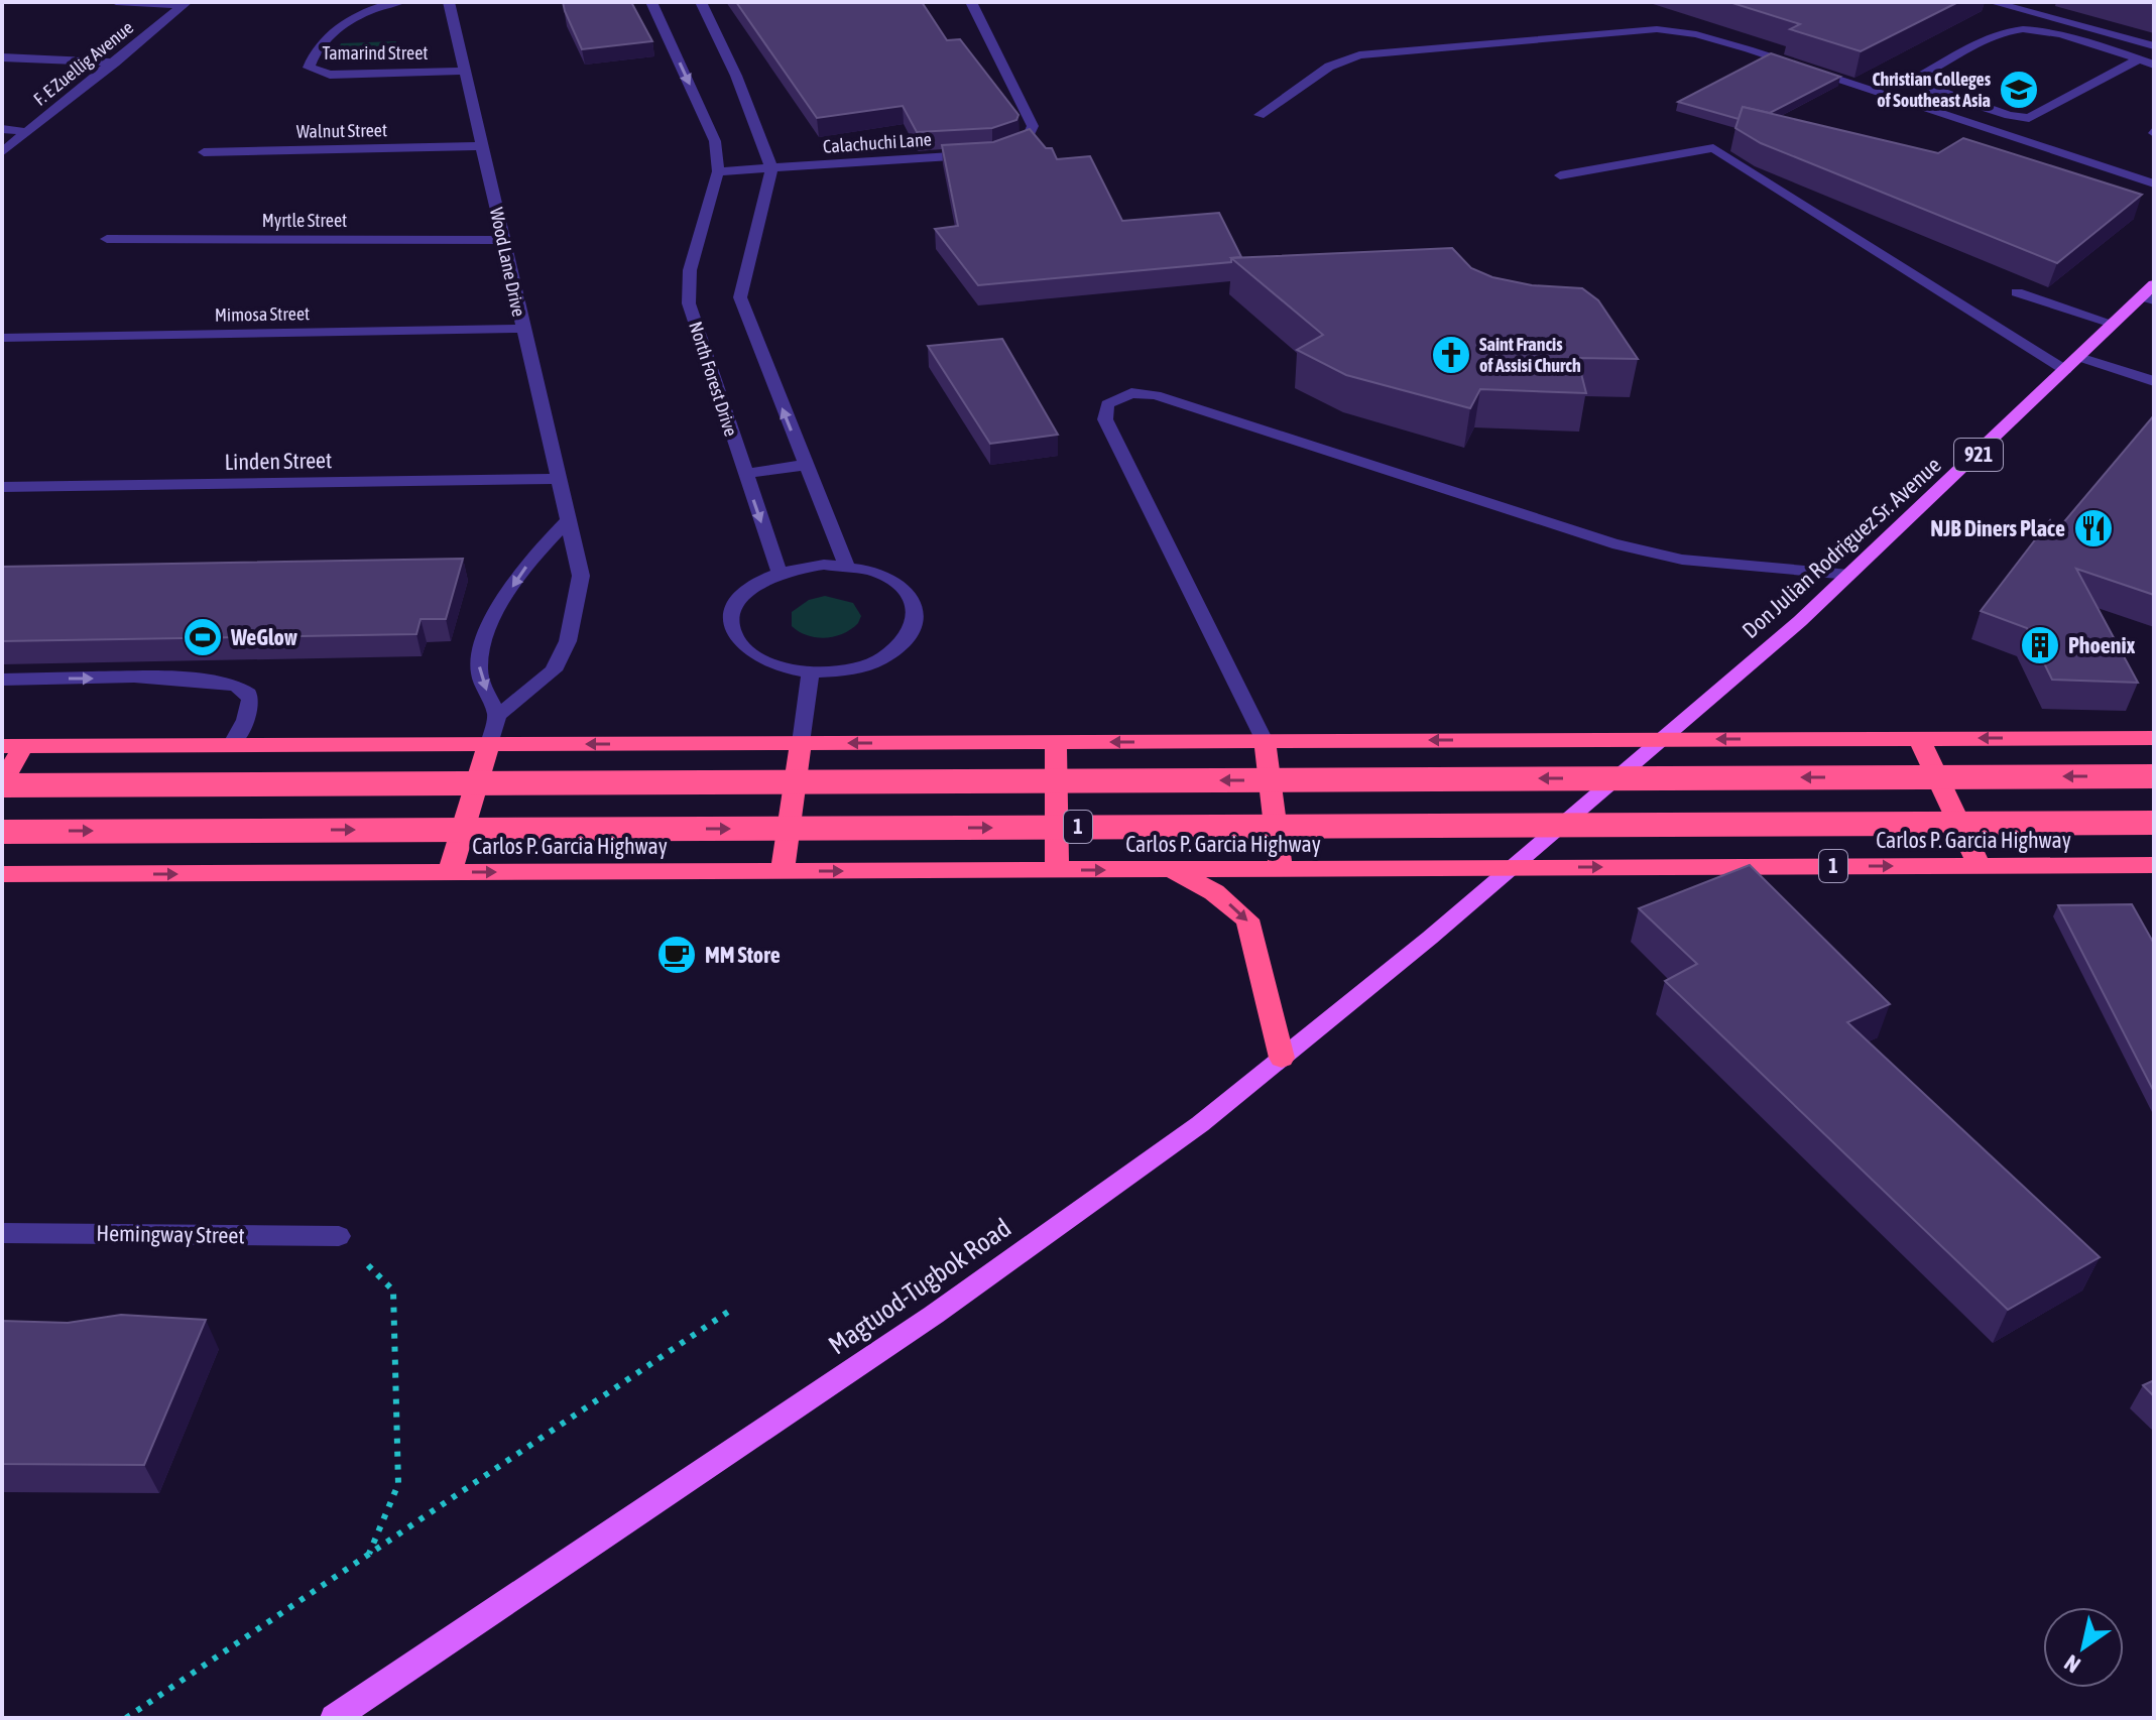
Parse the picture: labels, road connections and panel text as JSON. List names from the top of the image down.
{
  "streets": {
    "highway": ["1", "Carlos P. Garcia Highway"],
    "main road": ["921", "Don Julian Rodriguez Sr. Avenue", "Magtuod-Tugbok Road"],
    "street": [
      "Tamarind Street",
      "F. E Zuellig Avenue",
      "Walnut Street",
      "Calachuchi Lane",
      "Myrtle Street",
      "Wood Lane Drive",
      "Mimosa Street",
      "North Forest Drive",
      "Linden Street",
      "Hemingway Street"
    ]
  },
  "crossings": [
    ["Tamarind Street", "Wood Lane Drive"],
    ["Walnut Street", "Wood Lane Drive"],
    ["Calachuchi Lane", "North Forest Drive"],
    ["Myrtle Street", "Wood Lane Drive"],
    ["Wood Lane Drive", "Mimosa Street"],
    ["Wood Lane Drive", "Linden Street"],
    ["Don Julian Rodriguez Sr. Avenue", "Carlos P. Garcia Highway"],
    ["Don Julian Rodriguez Sr. Avenue", "Magtuod-Tugbok Road"],
    ["Carlos P. Garcia Highway", "Magtuod-Tugbok Road"]
  ],
  "places": {
    "school or university": ["Christian Colleges of Southeast Asia"],
    "church": ["Saint Francis of Assisi Church"],
    "restaurant": ["NJB Diners Place"],
    "sports": ["WeGlow"],
    "building": ["Phoenix"],
    "cafe": ["MM Store"]
  },
  "north": "bottom left"
}
